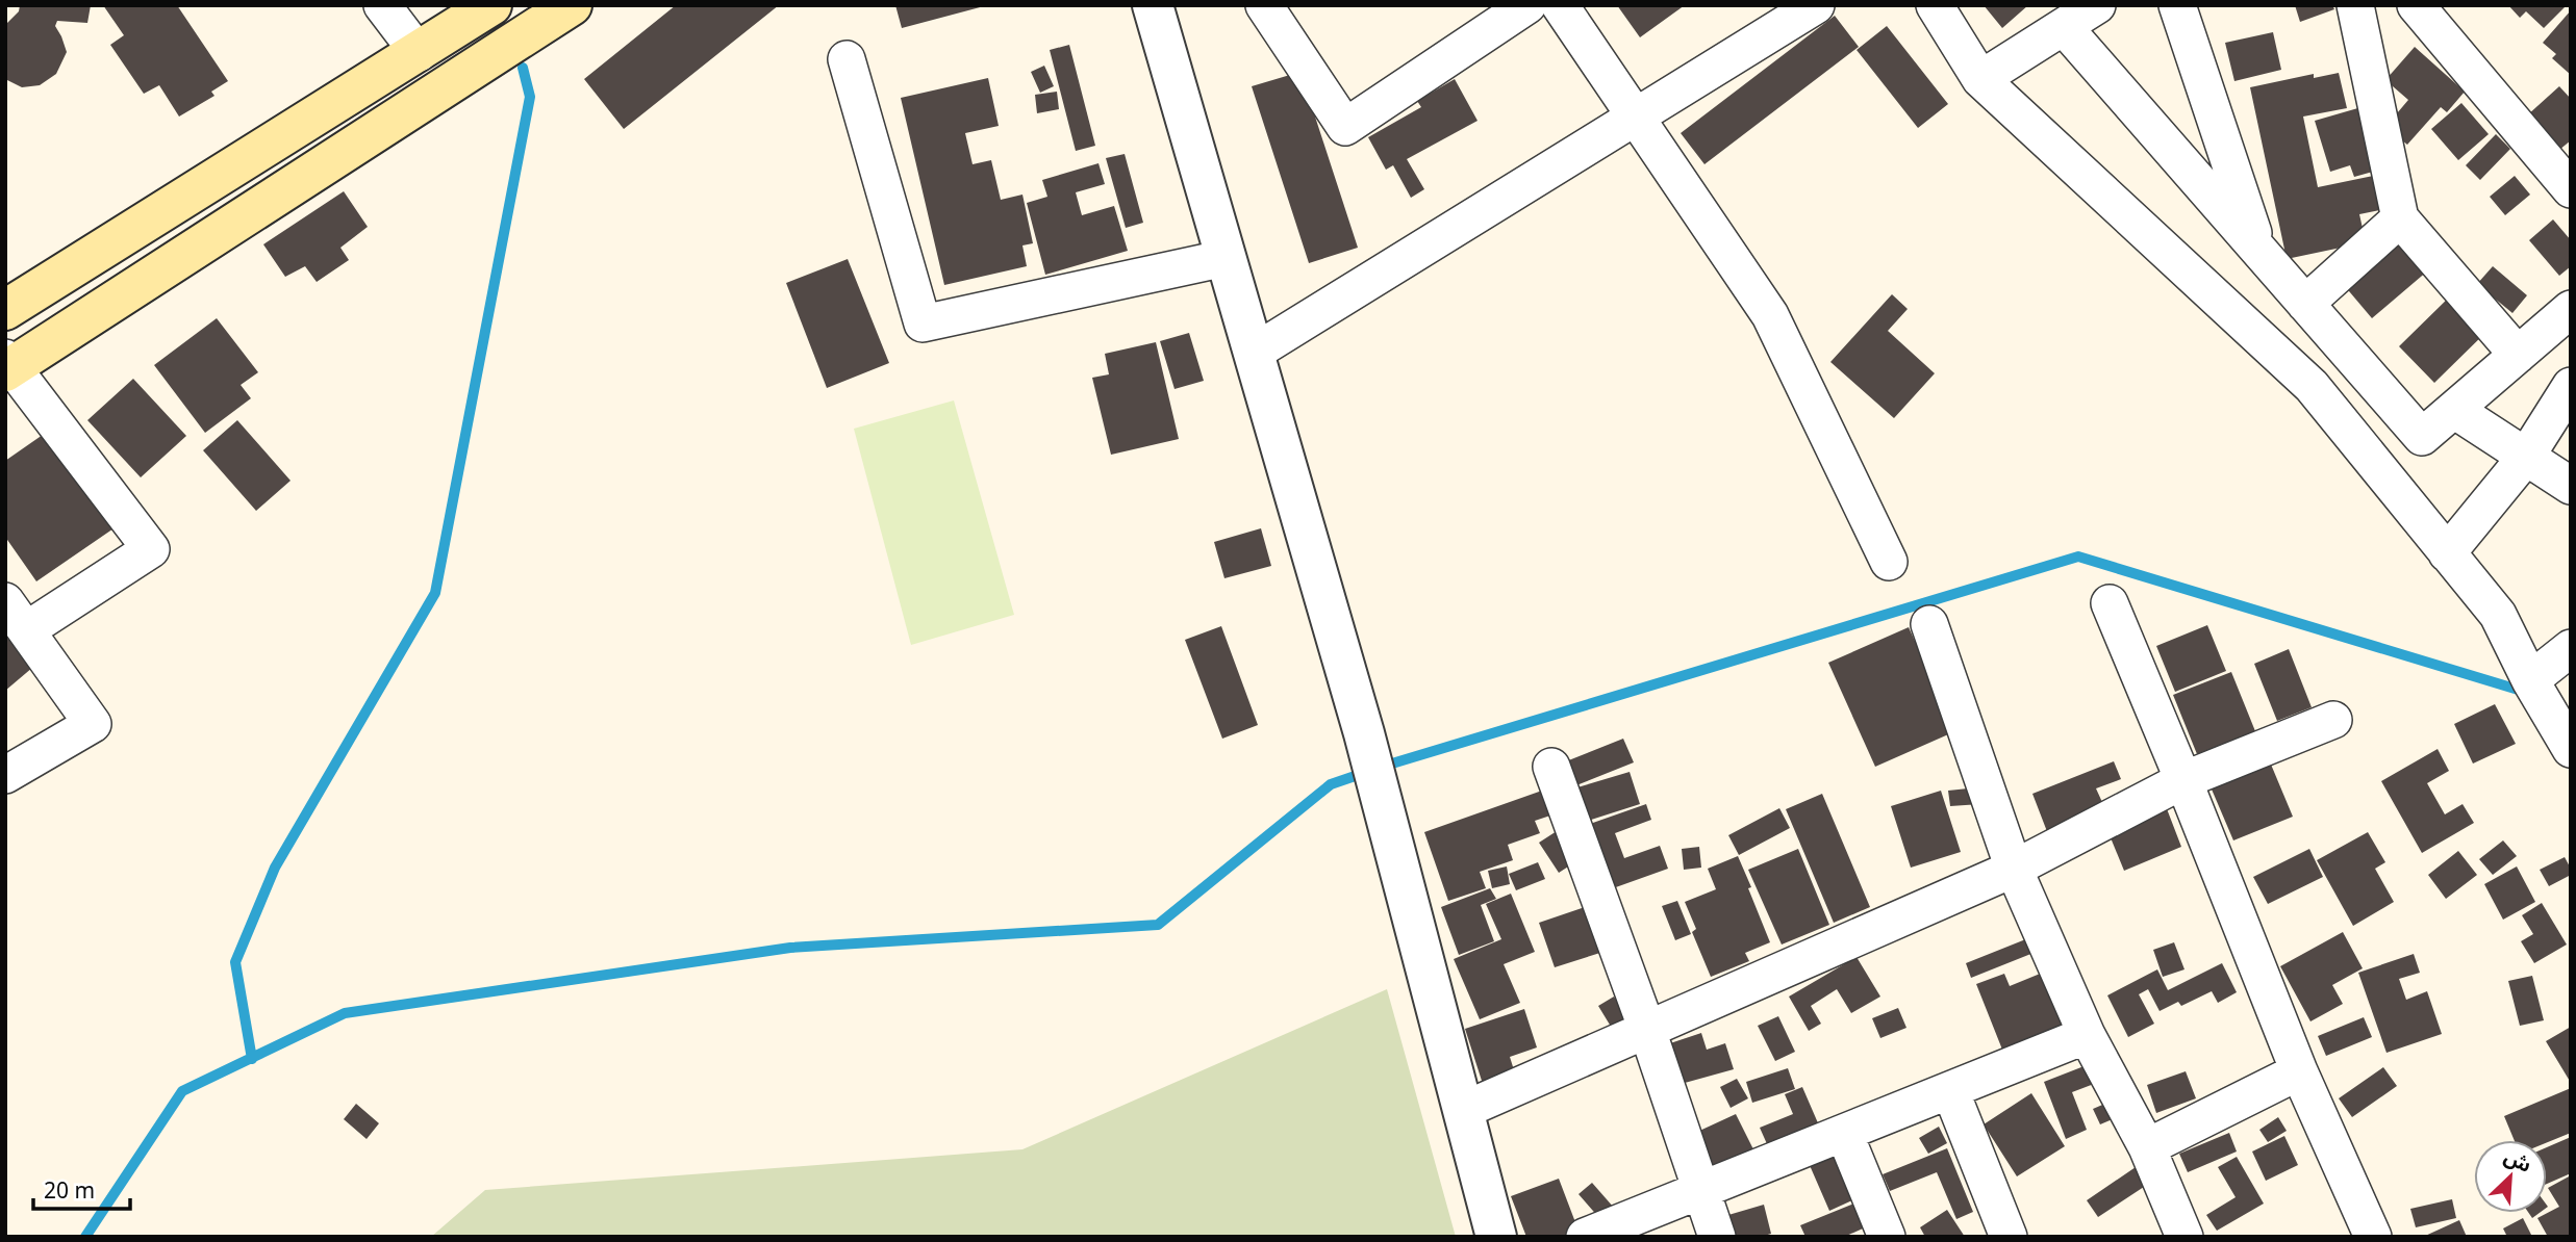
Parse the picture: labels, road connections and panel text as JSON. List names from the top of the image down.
{
  "scale_bar": "20 m",
  "north": "top right"
}
